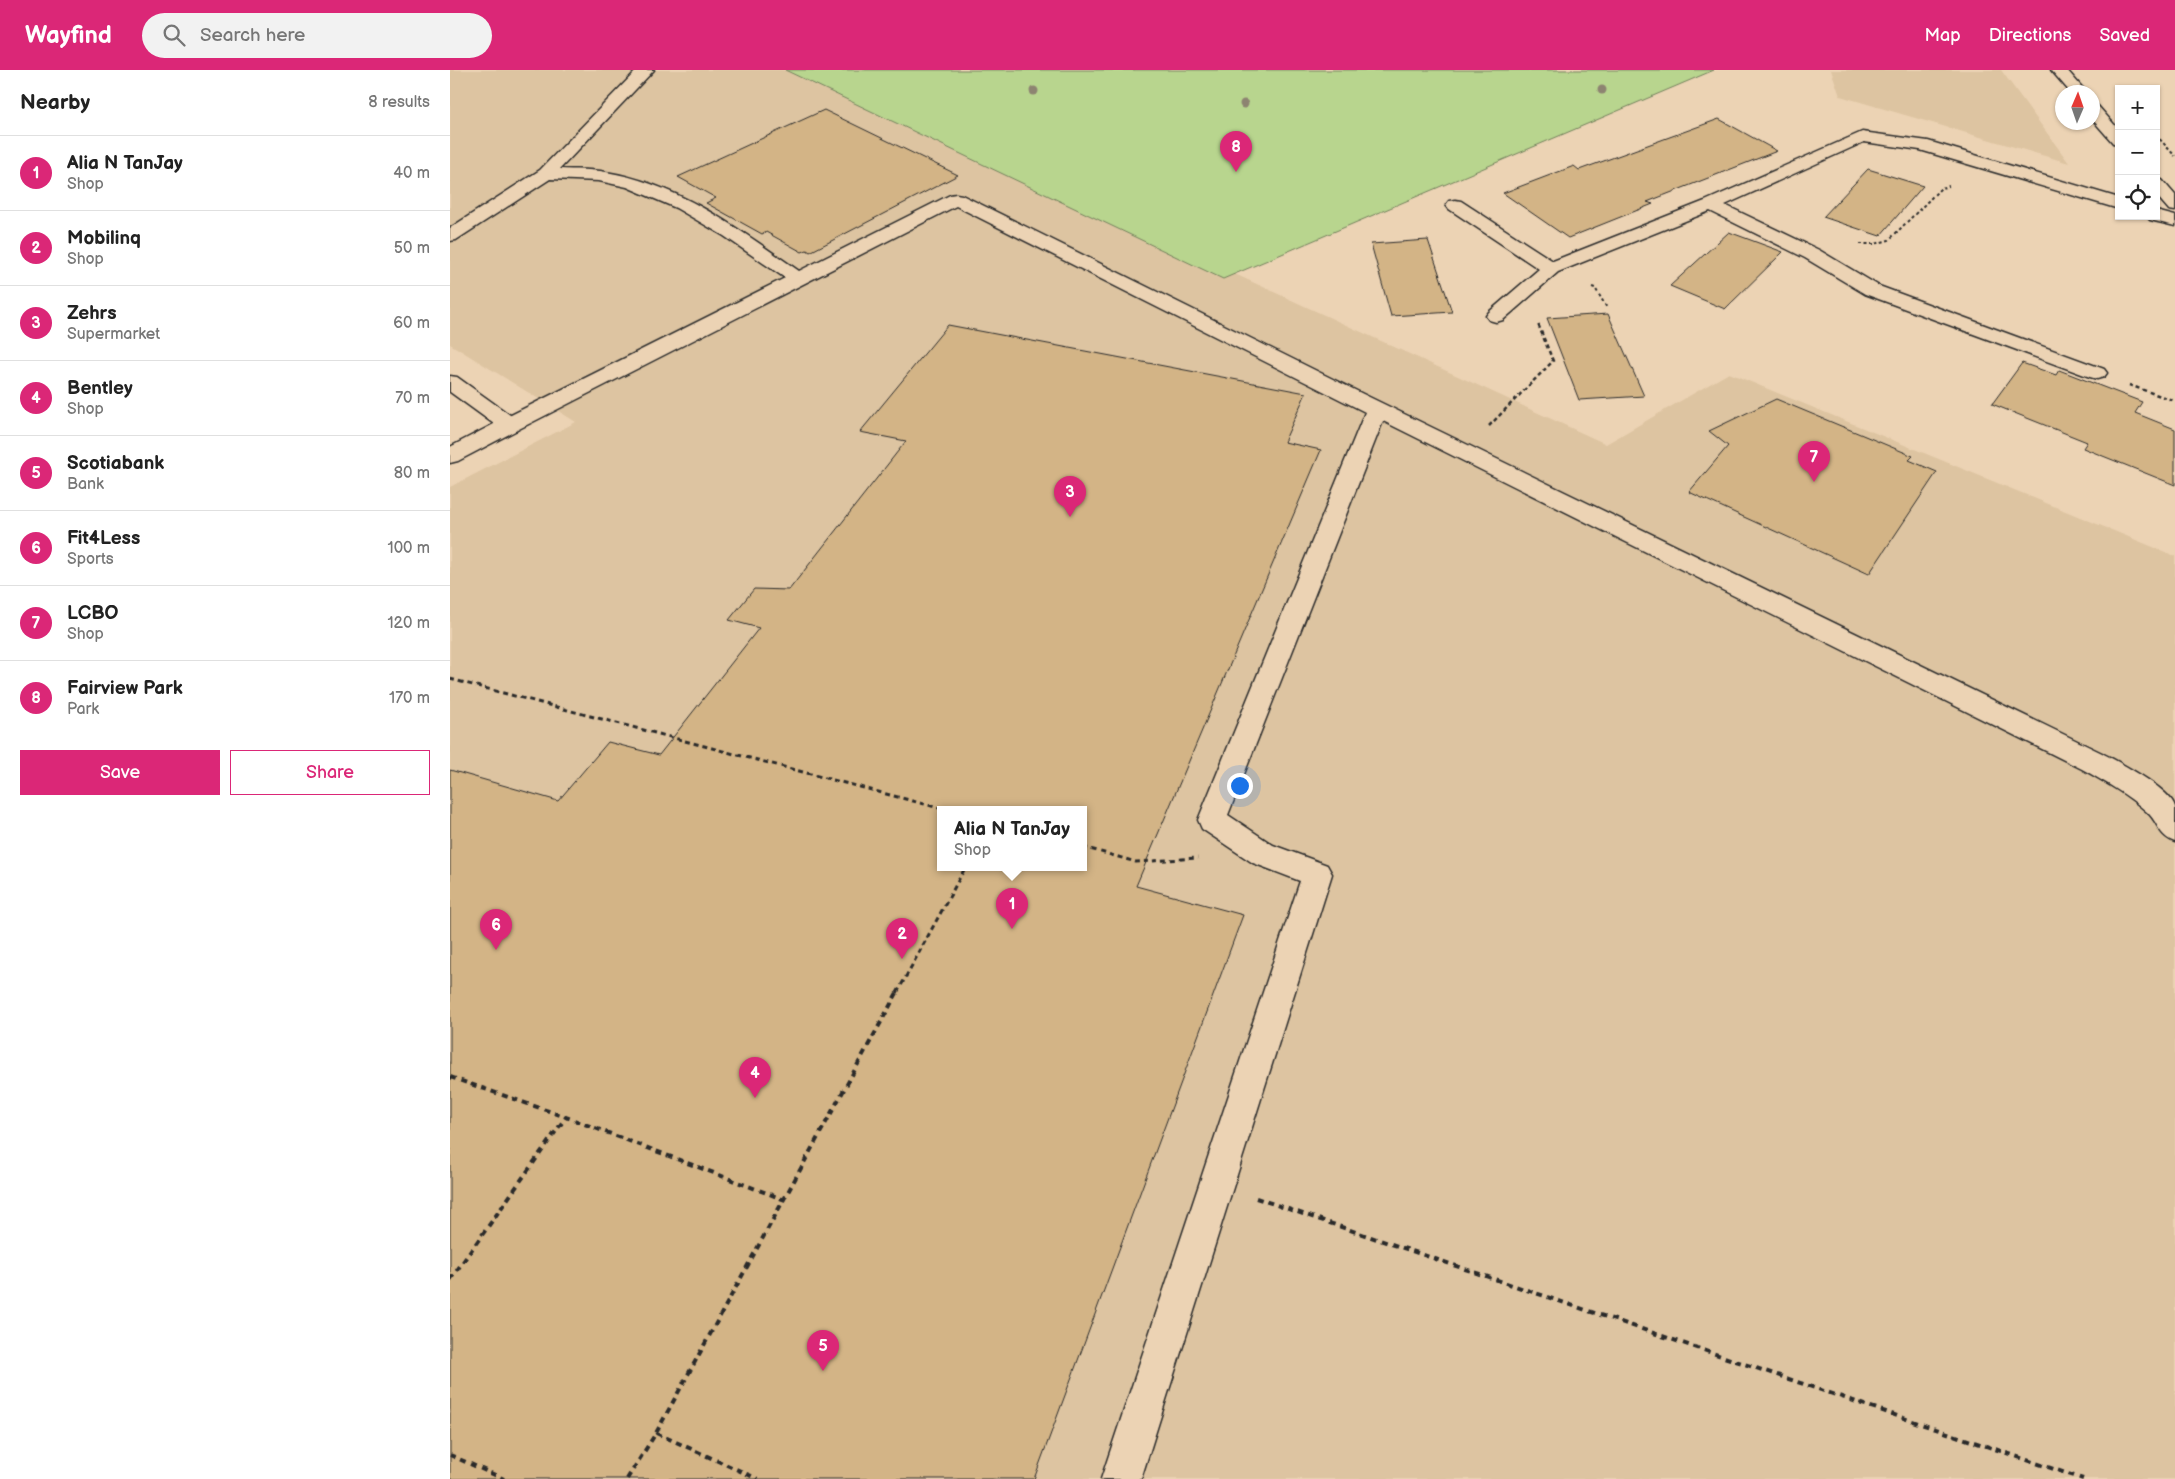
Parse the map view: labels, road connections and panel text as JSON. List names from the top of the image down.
{
  "north": "top",
  "page": {
    "header": "Wayfind",
    "search": "Search here",
    "nav": ["Map", "Directions", "Saved"],
    "heading": ["Nearby", "8 results"],
    "map_buttons": ["+", "−"],
    "pins": [
      "8",
      "7",
      "3",
      "1",
      "6",
      "2",
      "4",
      "5"
    ],
    "list": [
      {
        "mark": "1",
        "name": "Alia N TanJay",
        "note": "Shop",
        "value": "40 m"
      },
      {
        "mark": "2",
        "name": "Mobilinq",
        "note": "Shop",
        "value": "50 m"
      },
      {
        "mark": "3",
        "name": "Zehrs",
        "note": "Supermarket",
        "value": "60 m"
      },
      {
        "mark": "4",
        "name": "Bentley",
        "note": "Shop",
        "value": "70 m"
      },
      {
        "mark": "5",
        "name": "Scotiabank",
        "note": "Bank",
        "value": "80 m"
      },
      {
        "mark": "6",
        "name": "Fit4Less",
        "note": "Sports",
        "value": "100 m"
      },
      {
        "mark": "7",
        "name": "LCBO",
        "note": "Shop",
        "value": "120 m"
      },
      {
        "mark": "8",
        "name": "Fairview Park",
        "note": "Park",
        "value": "170 m"
      }
    ],
    "buttons": ["Save", "Share"],
    "popup": ["Alia N TanJay", "Shop"]
  }
}
